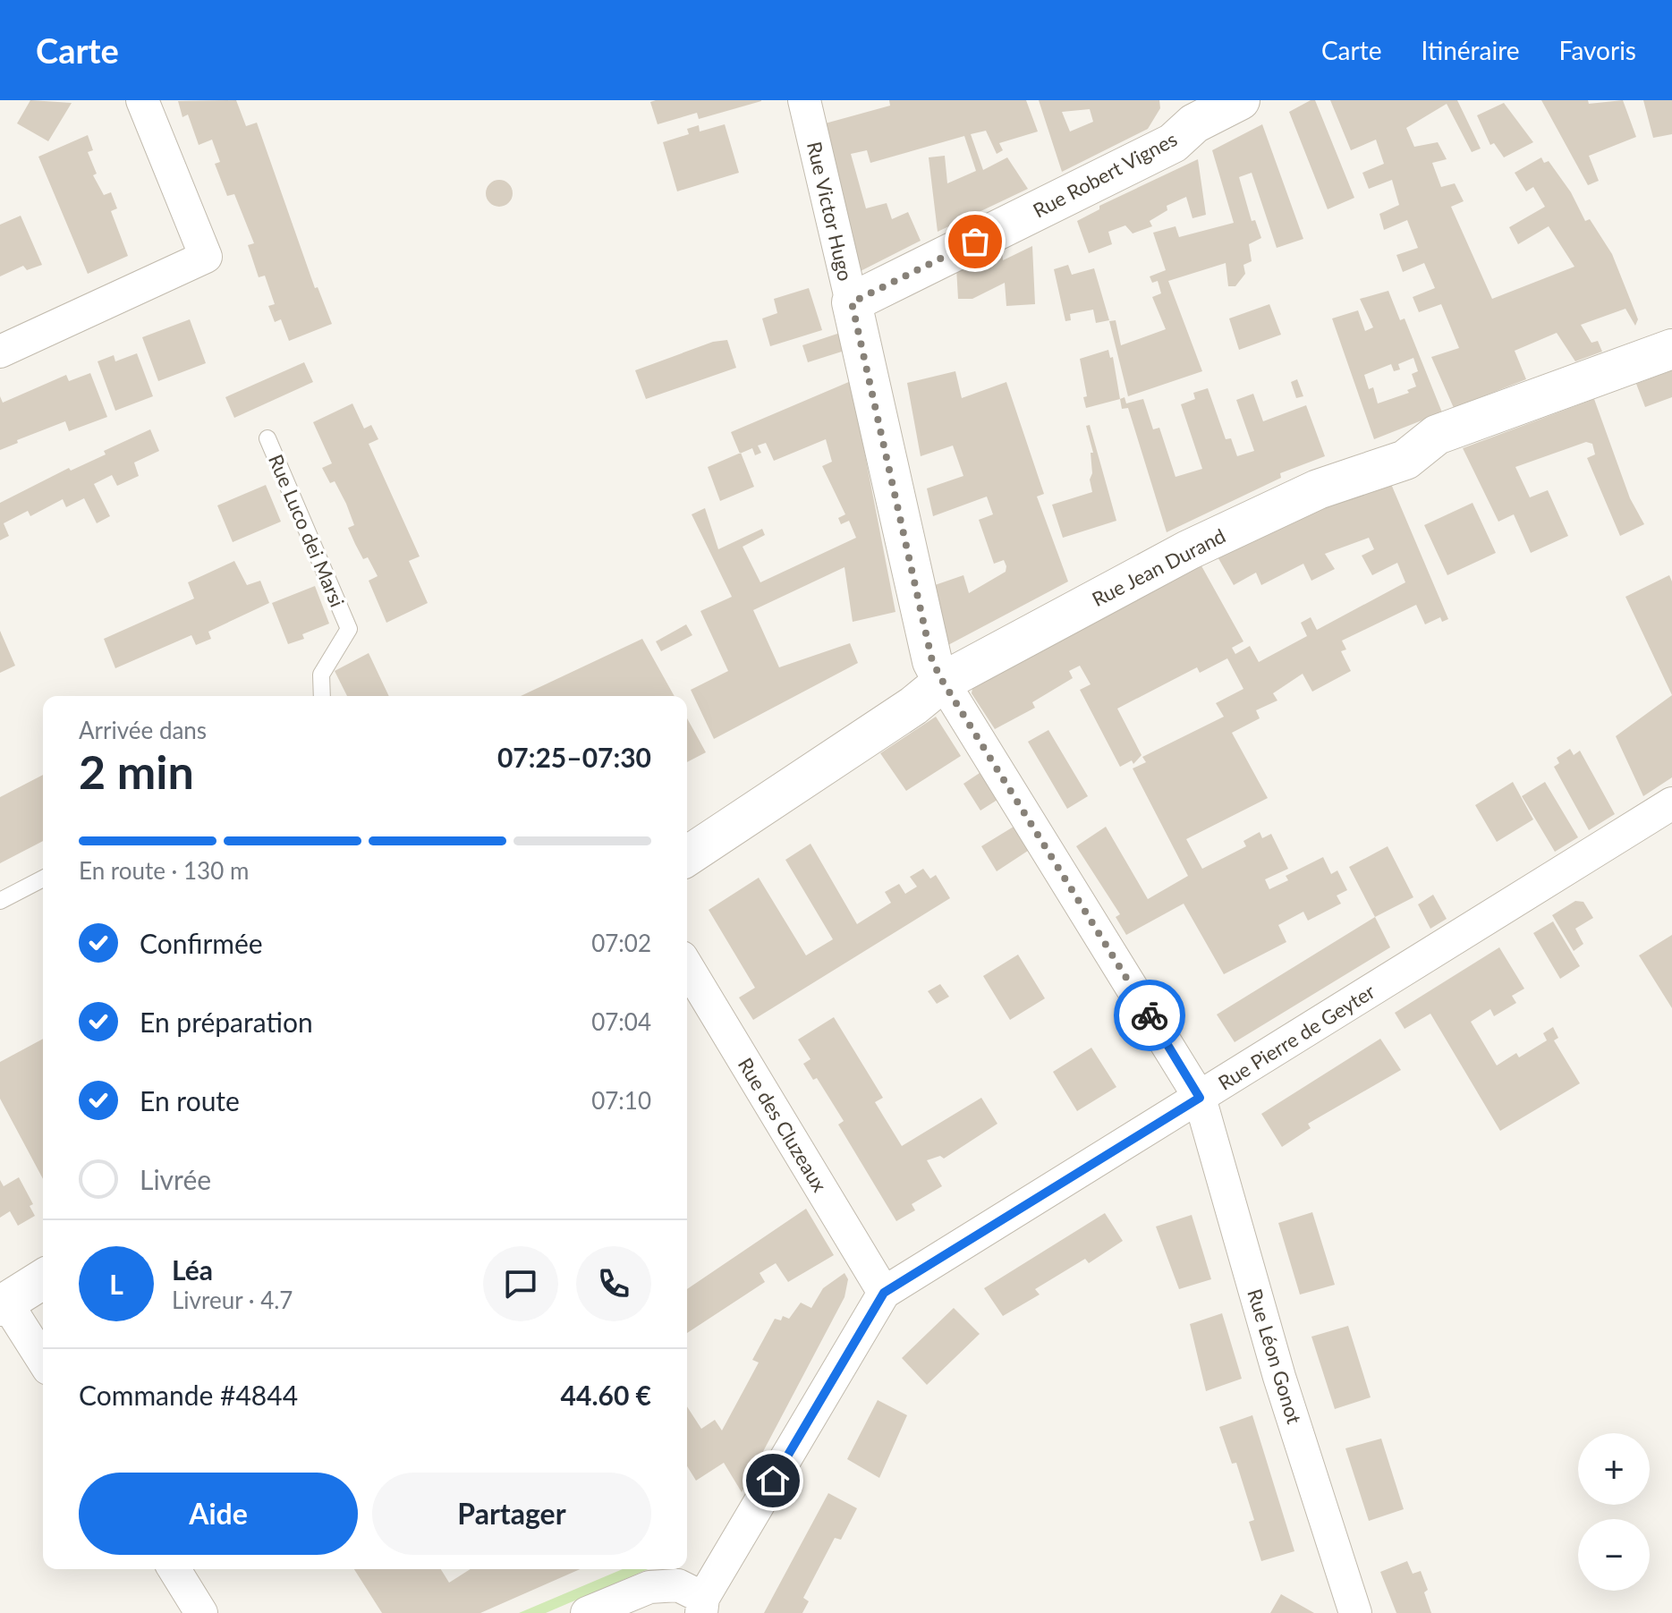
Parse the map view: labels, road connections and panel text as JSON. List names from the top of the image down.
{
  "streets": {
    "street": [
      "Rue Robert Vignes",
      "Rue Victor Hugo",
      "Rue Jean Durand",
      "Rue Pierre de Geyter",
      "Rue des Cluzeaux",
      "Rue Léon Gonot"
    ],
    "lane": ["Rue Luco dei Marsi"]
  },
  "crossings": [
    ["Rue Robert Vignes", "Rue Victor Hugo"],
    ["Rue Victor Hugo", "Rue Jean Durand"],
    ["Rue Victor Hugo", "Rue Pierre de Geyter"],
    ["Rue Victor Hugo", "Rue Léon Gonot"],
    ["Rue Pierre de Geyter", "Rue des Cluzeaux"],
    ["Rue Pierre de Geyter", "Rue Léon Gonot"]
  ],
  "page": {
    "header": "Carte",
    "nav": ["Carte", "Itinéraire", "Favoris"],
    "heading": ["2 min", "Arrivée dans", "07:25–07:30"],
    "panel": [
      "Léa",
      "Livreur · 4.7",
      "Commande #4844",
      "44.60 €"
    ],
    "bar": "En route · 130 m",
    "list": [
      ["Confirmée", "07:02"],
      ["En préparation", "07:04"],
      ["En route", "07:10"],
      "Livrée"
    ],
    "round": "L",
    "map_buttons": ["+", "−"],
    "buttons": ["Aide", "Partager"]
  }
}
